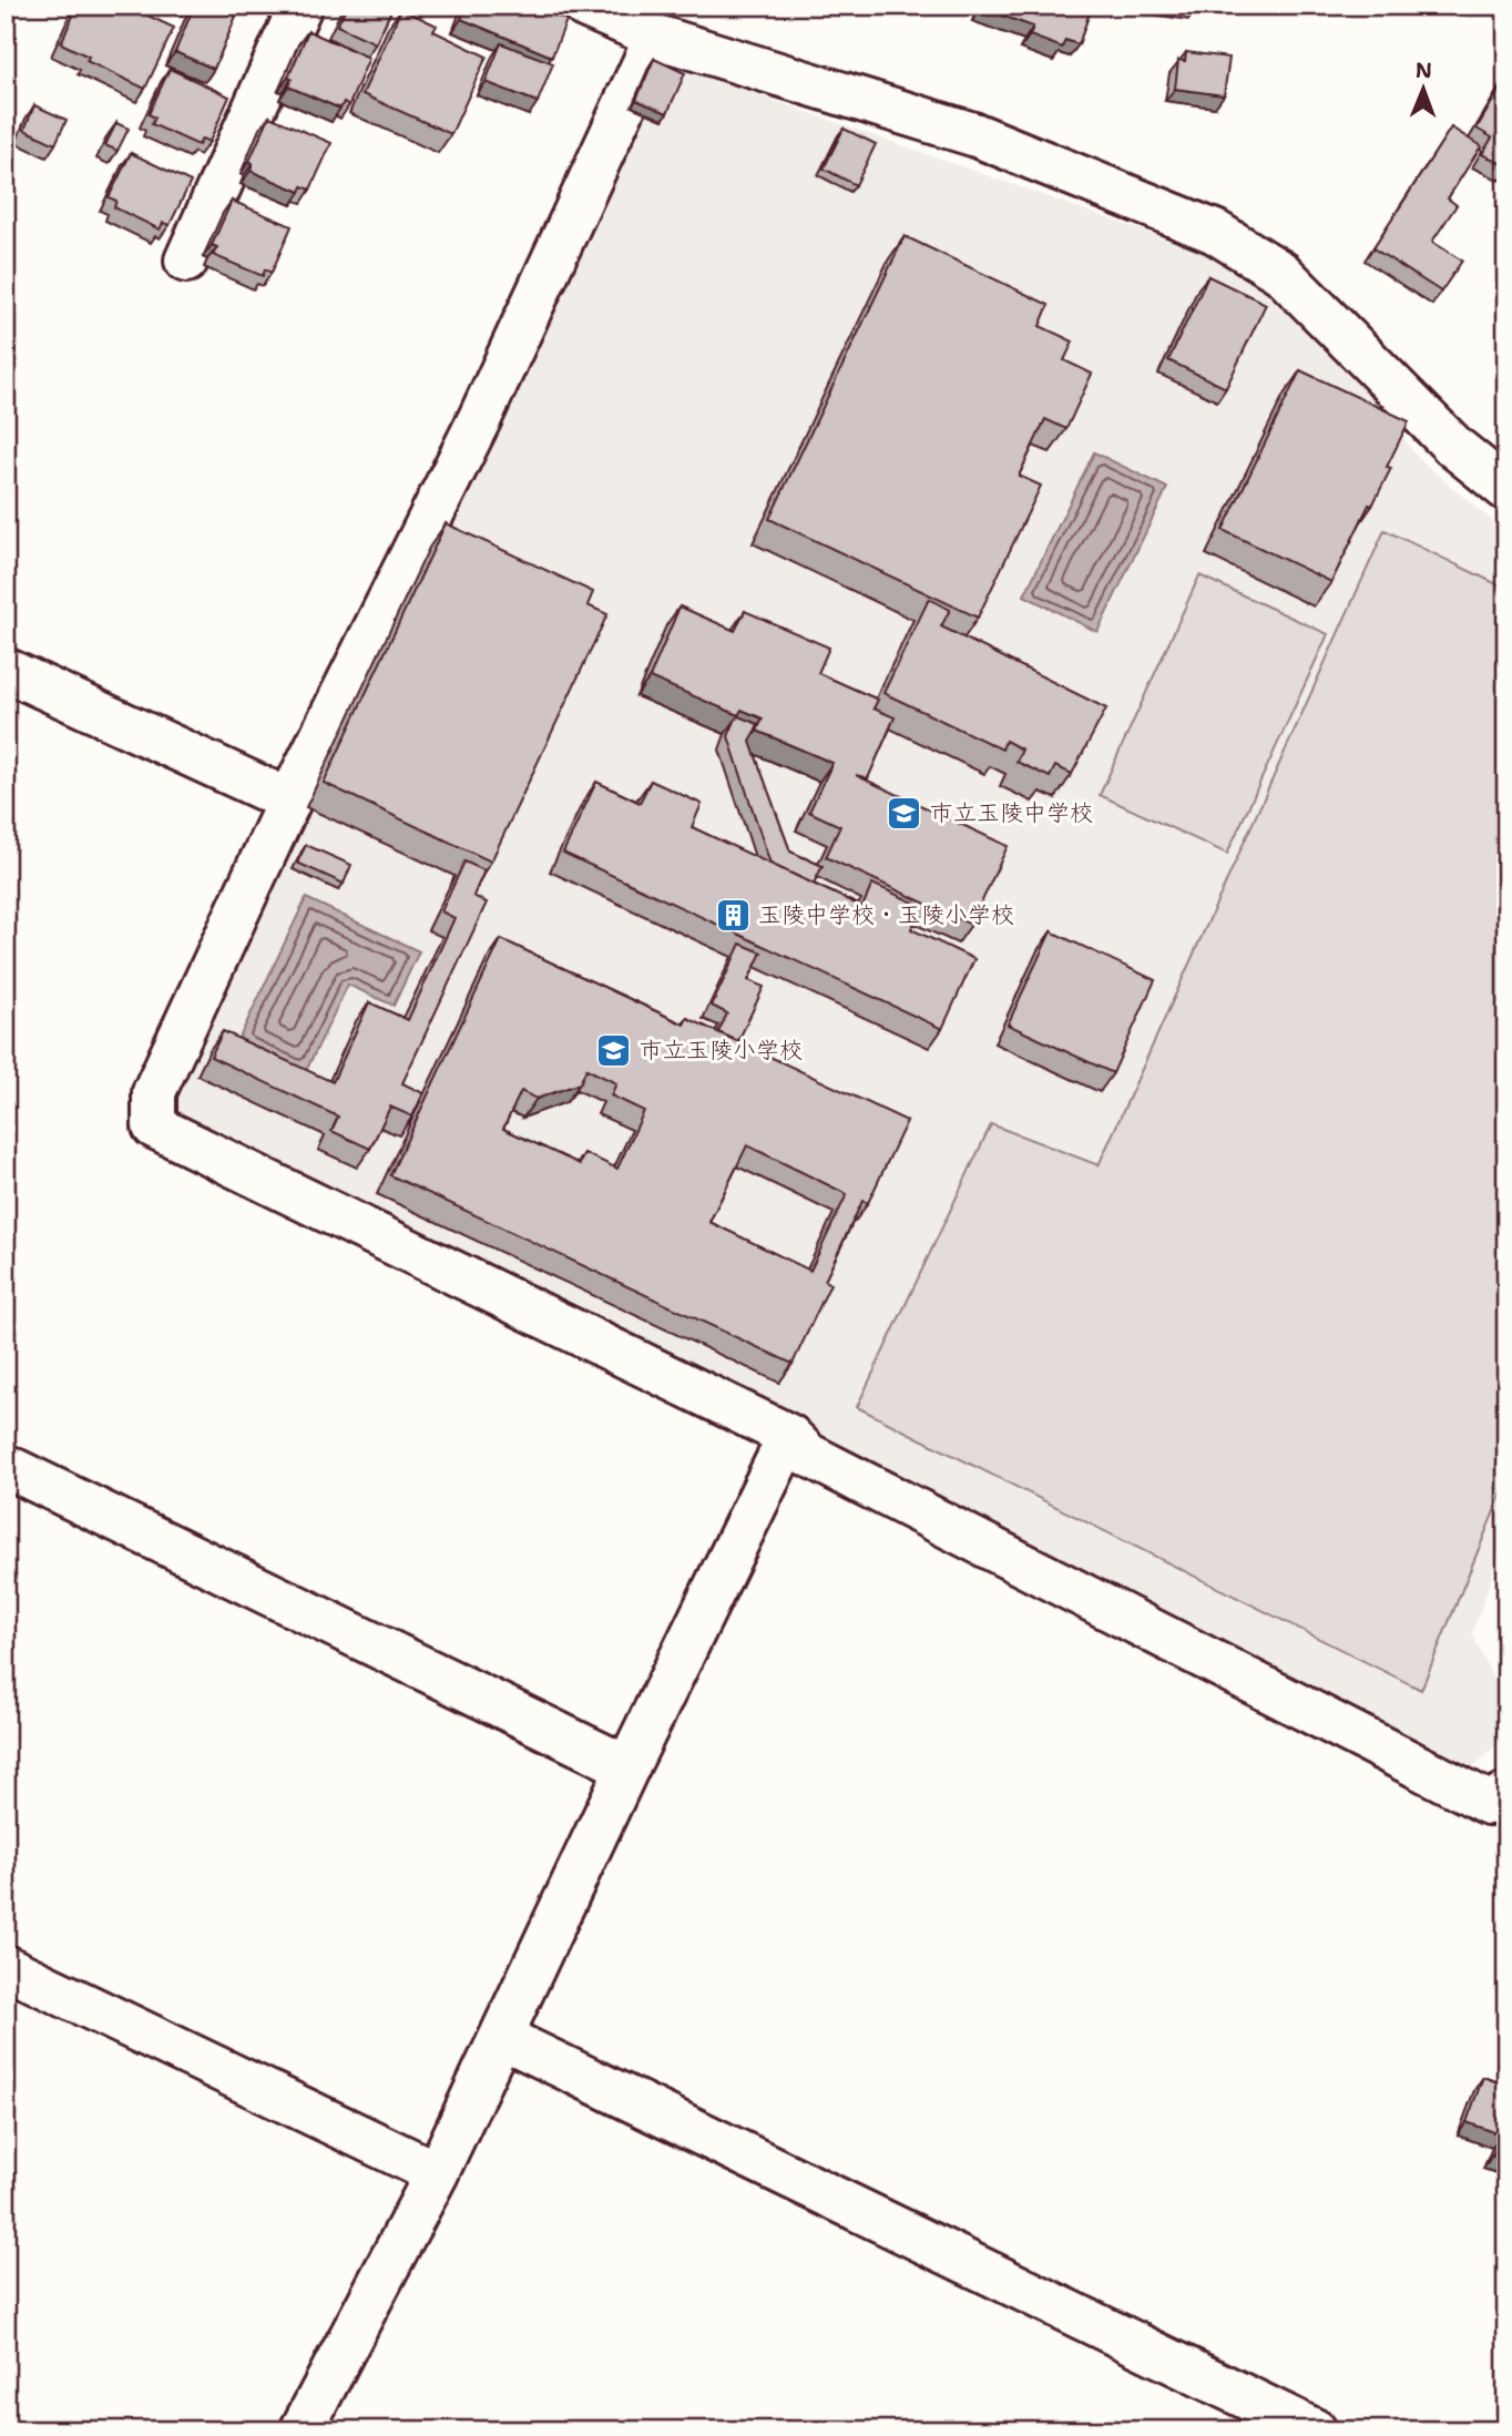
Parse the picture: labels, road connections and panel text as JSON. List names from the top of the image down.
{
  "places": {
    "school or university": ["市立玉陵中学校", "市立玉陵小学校"],
    "building": ["玉陵中学校・玉陵小学校"]
  },
  "north": "top"
}
